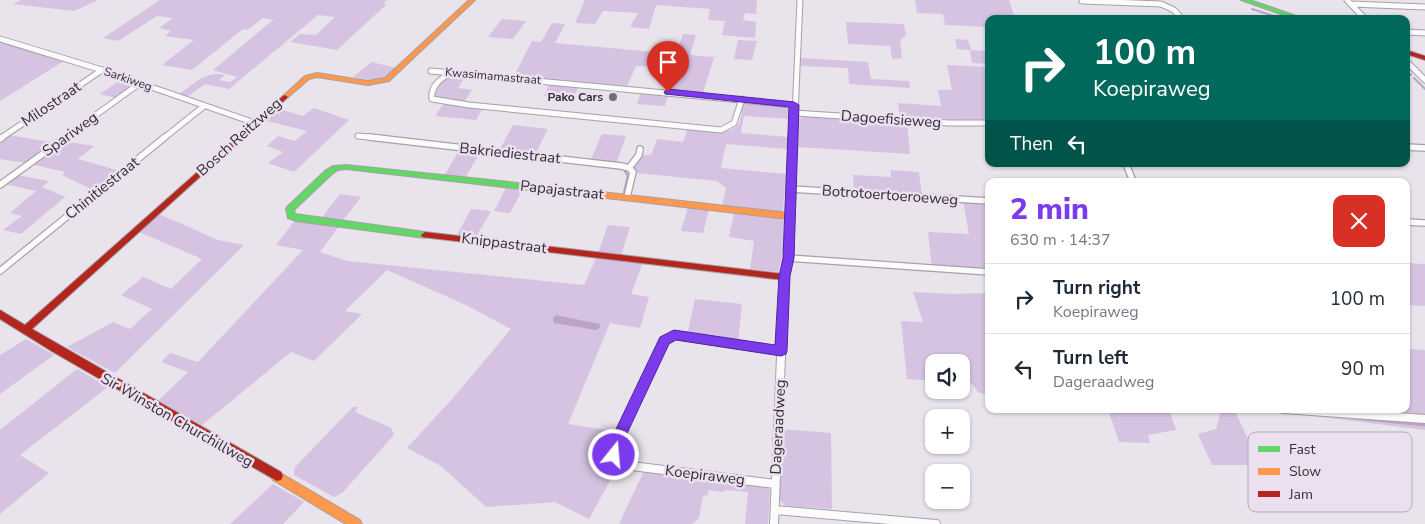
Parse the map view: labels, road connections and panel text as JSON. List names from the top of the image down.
{
  "streets": {
    "street": [
      "Kwasimamastraat",
      "Sarkiweg",
      "Milostraat",
      "Dagoefisieweg",
      "Spariweg",
      "Bosch Reitzweg",
      "Bakriediestraat",
      "Chinitiestraat",
      "Papajastraat",
      "Botrotoertoeroeweg",
      "Knippastraat",
      "Sir Winston Churchillweg",
      "Dageraadweg",
      "Koepiraweg"
    ]
  },
  "crossings": [
    ["Kwasimamastraat", "Dageraadweg"],
    ["Sarkiweg", "Milostraat"],
    ["Sarkiweg", "Spariweg"],
    ["Sarkiweg", "Bosch Reitzweg"],
    ["Sarkiweg", "Chinitiestraat"],
    ["Dagoefisieweg", "Dageraadweg"],
    ["Bosch Reitzweg", "Sir Winston Churchillweg"],
    ["Papajastraat", "Knippastraat"],
    ["Papajastraat", "Dageraadweg"],
    ["Botrotoertoeroeweg", "Dageraadweg"],
    ["Knippastraat", "Dageraadweg"],
    ["Dageraadweg", "Koepiraweg"]
  ],
  "places": ["Pako Cars"],
  "legend": ["Fast", "Slow", "Jam"],
  "page": {
    "turn": ["100 m", "Koepiraweg"],
    "then": "Then",
    "heading": ["2 min", "630 m · 14:37"],
    "list": [
      {
        "name": "Turn right",
        "note": "Koepiraweg",
        "value": "100 m"
      },
      {
        "name": "Turn left",
        "note": "Dageraadweg",
        "value": "90 m"
      }
    ],
    "map_buttons": ["+", "−"]
  }
}
